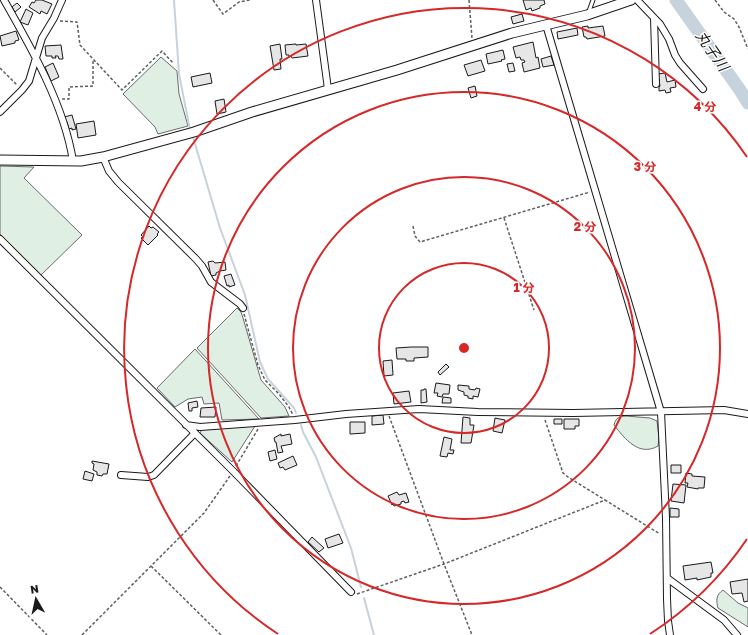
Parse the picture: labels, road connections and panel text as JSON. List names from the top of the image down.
{
  "water": ["丸子川"],
  "north": "top",
  "rings": [
    "4 分",
    "3 分",
    "2 分",
    "1 分"
  ]
}
